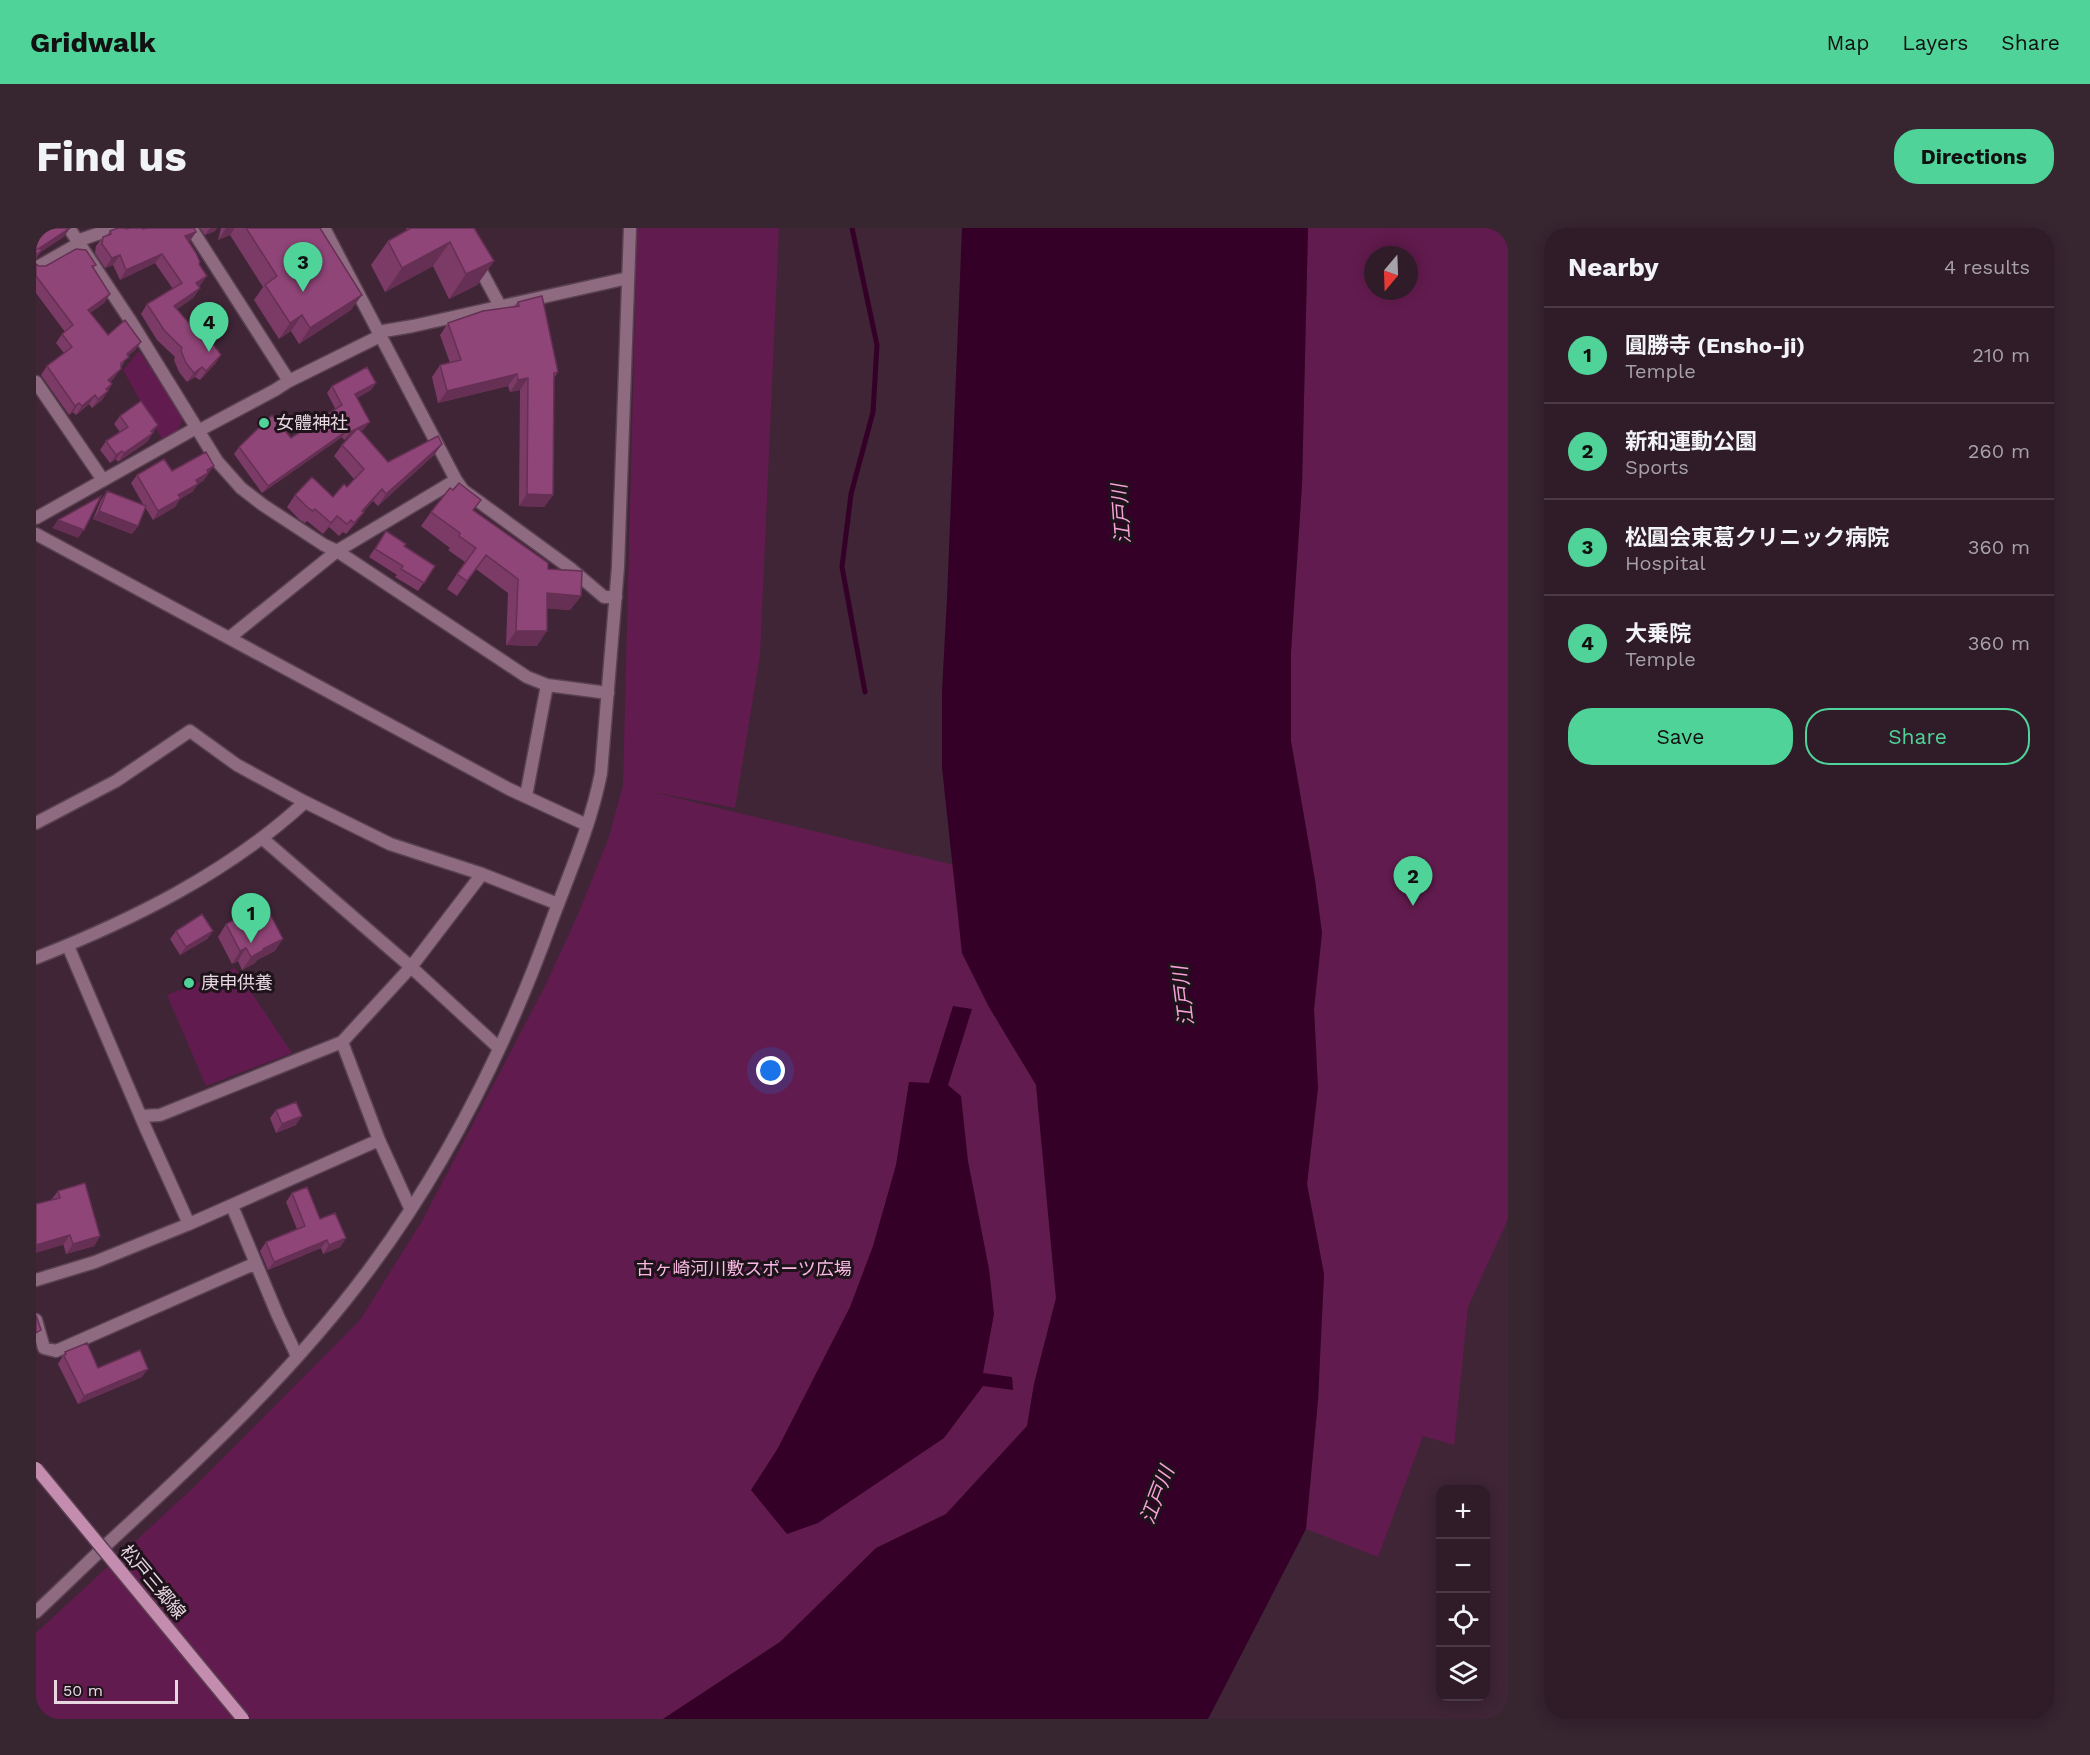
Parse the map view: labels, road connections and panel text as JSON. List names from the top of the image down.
{
  "streets": {
    "main road": ["松戸三郷線"]
  },
  "water": ["江戸川"],
  "parks": ["古ヶ崎河川敷スポーツ広場"],
  "places": ["女體神社", "庚申供養"],
  "scale_bar": "50 m",
  "north": "bottom",
  "page": {
    "header": "Gridwalk",
    "nav": ["Map", "Layers", "Share"],
    "buttons": [
      "Directions",
      ["Save", "Share"]
    ],
    "title": "Find us",
    "heading": ["Nearby", "4 results"],
    "pins": [
      "3",
      "4",
      "2",
      "1"
    ],
    "list": [
      {
        "mark": "1",
        "name": "圓勝寺 (Ensho-ji)",
        "note": "Temple",
        "value": "210 m"
      },
      {
        "mark": "2",
        "name": "新和運動公園",
        "note": "Sports",
        "value": "260 m"
      },
      {
        "mark": "3",
        "name": "松圓会東葛クリニック病院",
        "note": "Hospital",
        "value": "360 m"
      },
      {
        "mark": "4",
        "name": "大乗院",
        "note": "Temple",
        "value": "360 m"
      }
    ],
    "map_buttons": ["+", "−"],
    "scale": "50 m"
  }
}
